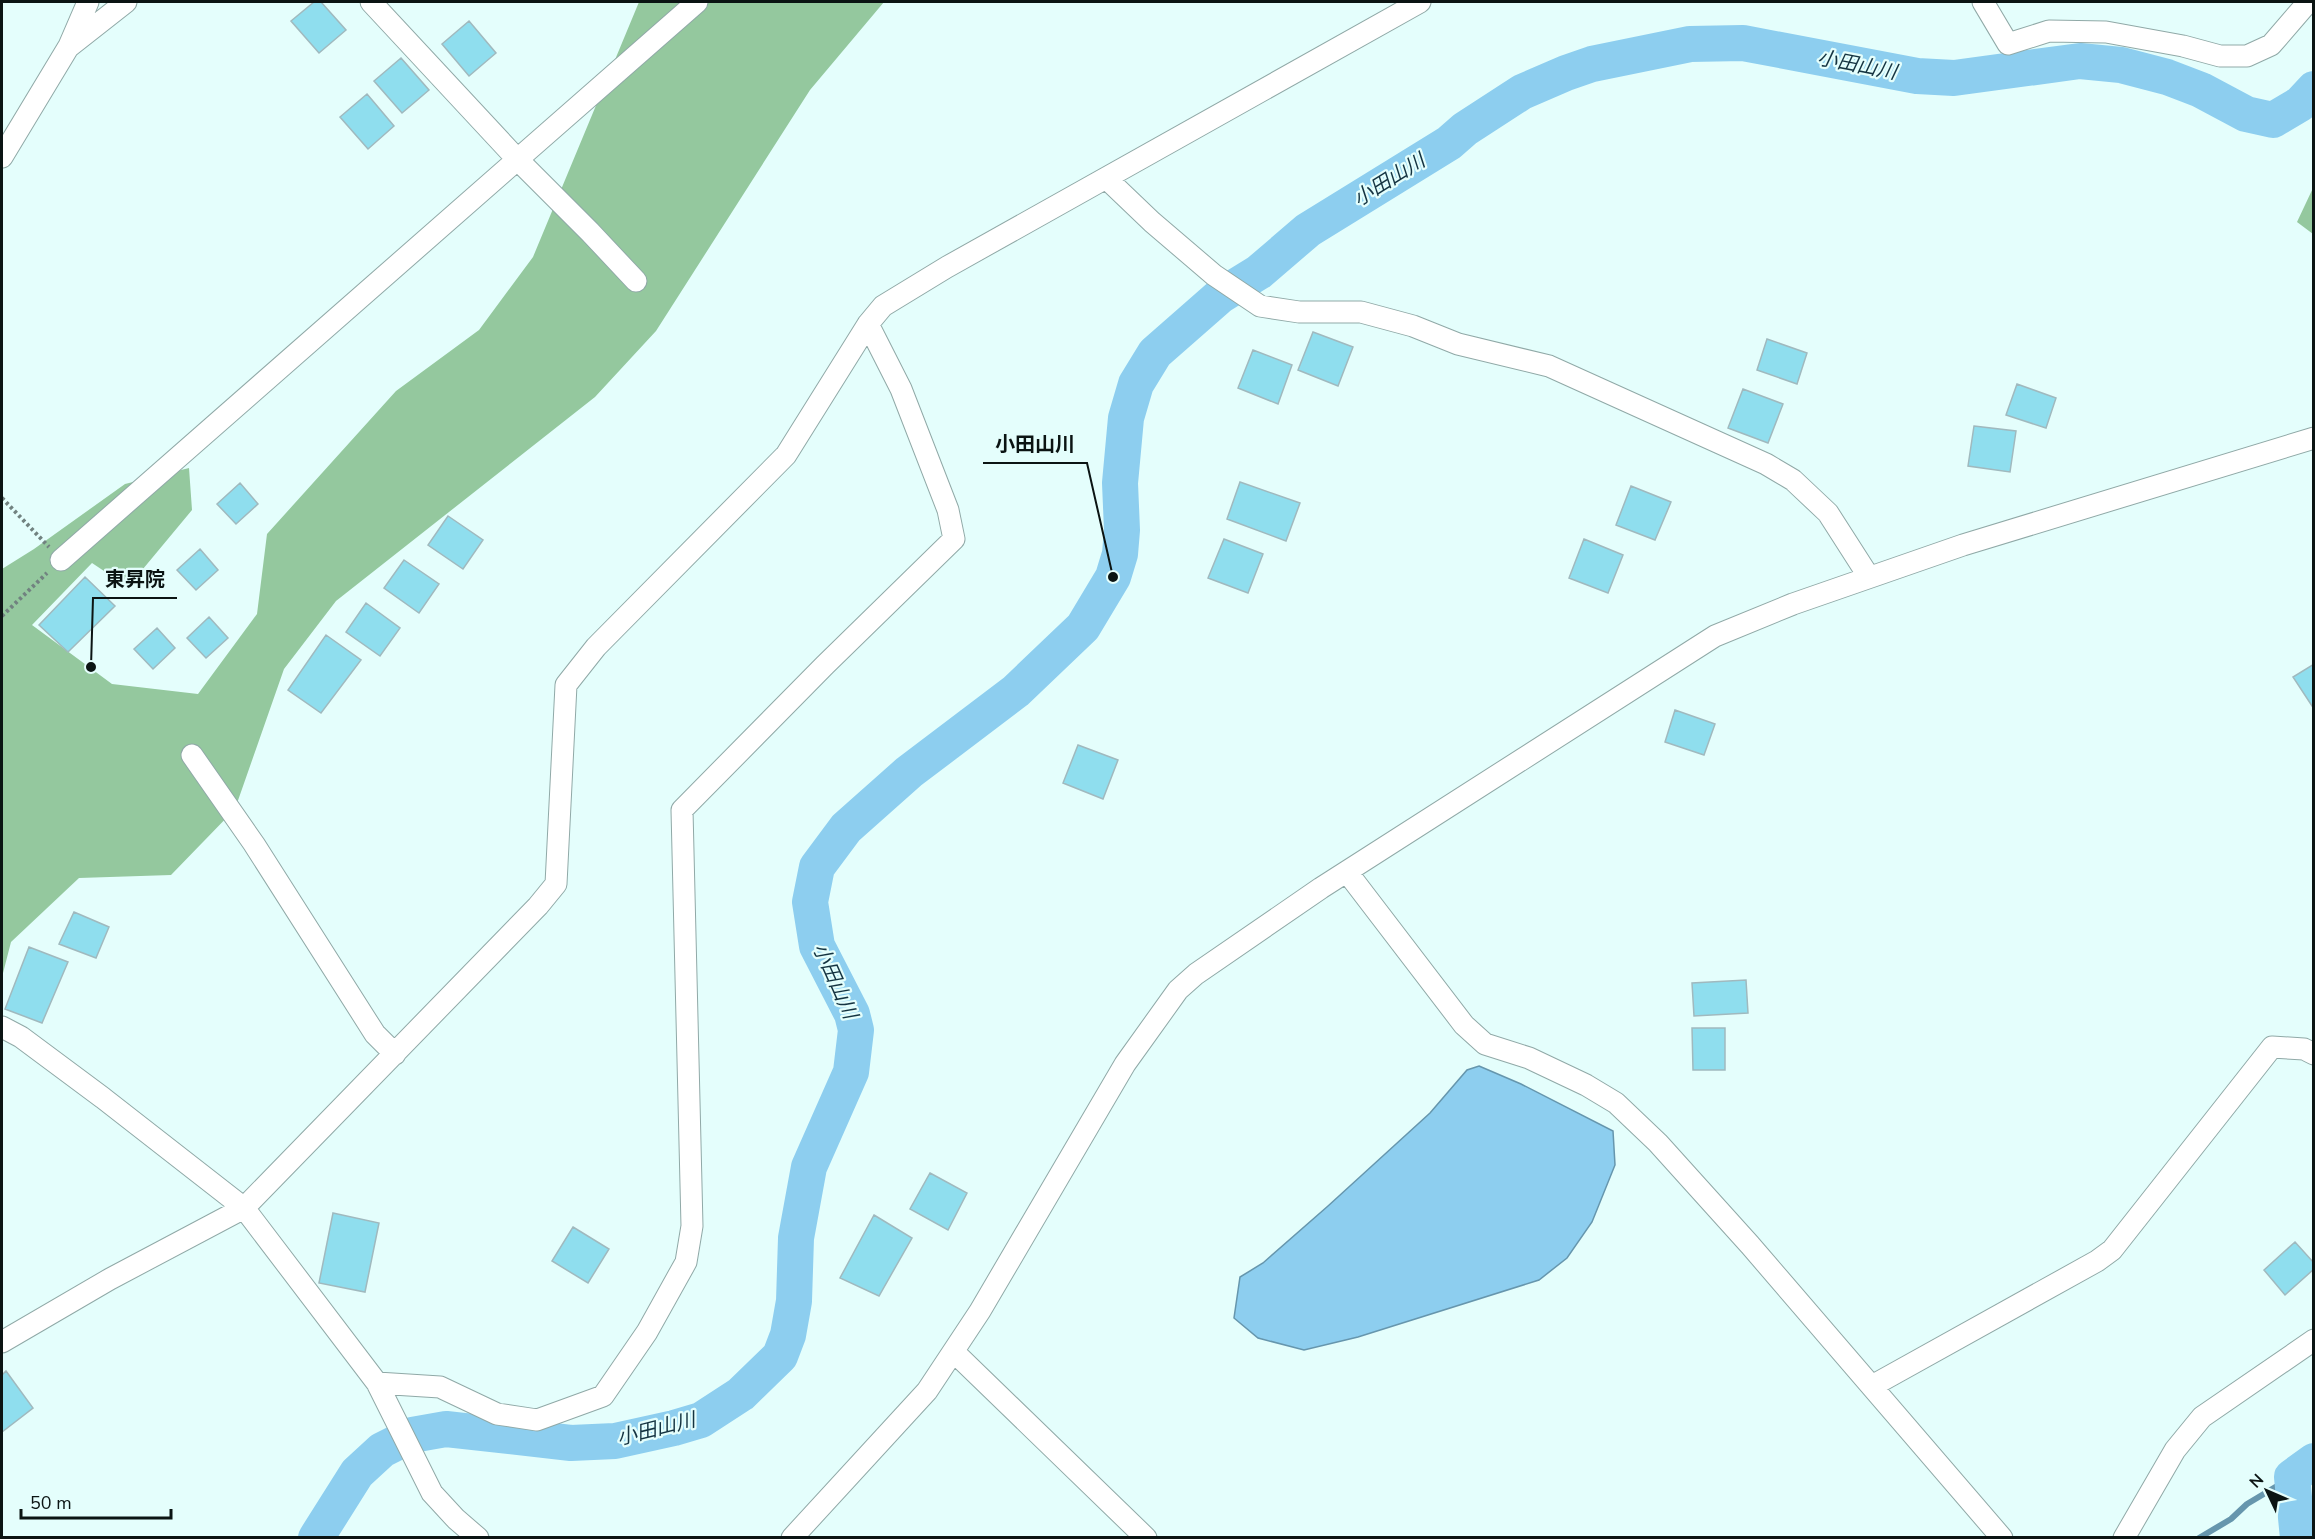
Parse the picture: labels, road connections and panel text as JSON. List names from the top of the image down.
{
  "water": ["小田山川"],
  "places": ["小田山川", "東昇院"],
  "scale_bar": "50 m",
  "north": "top left"
}
